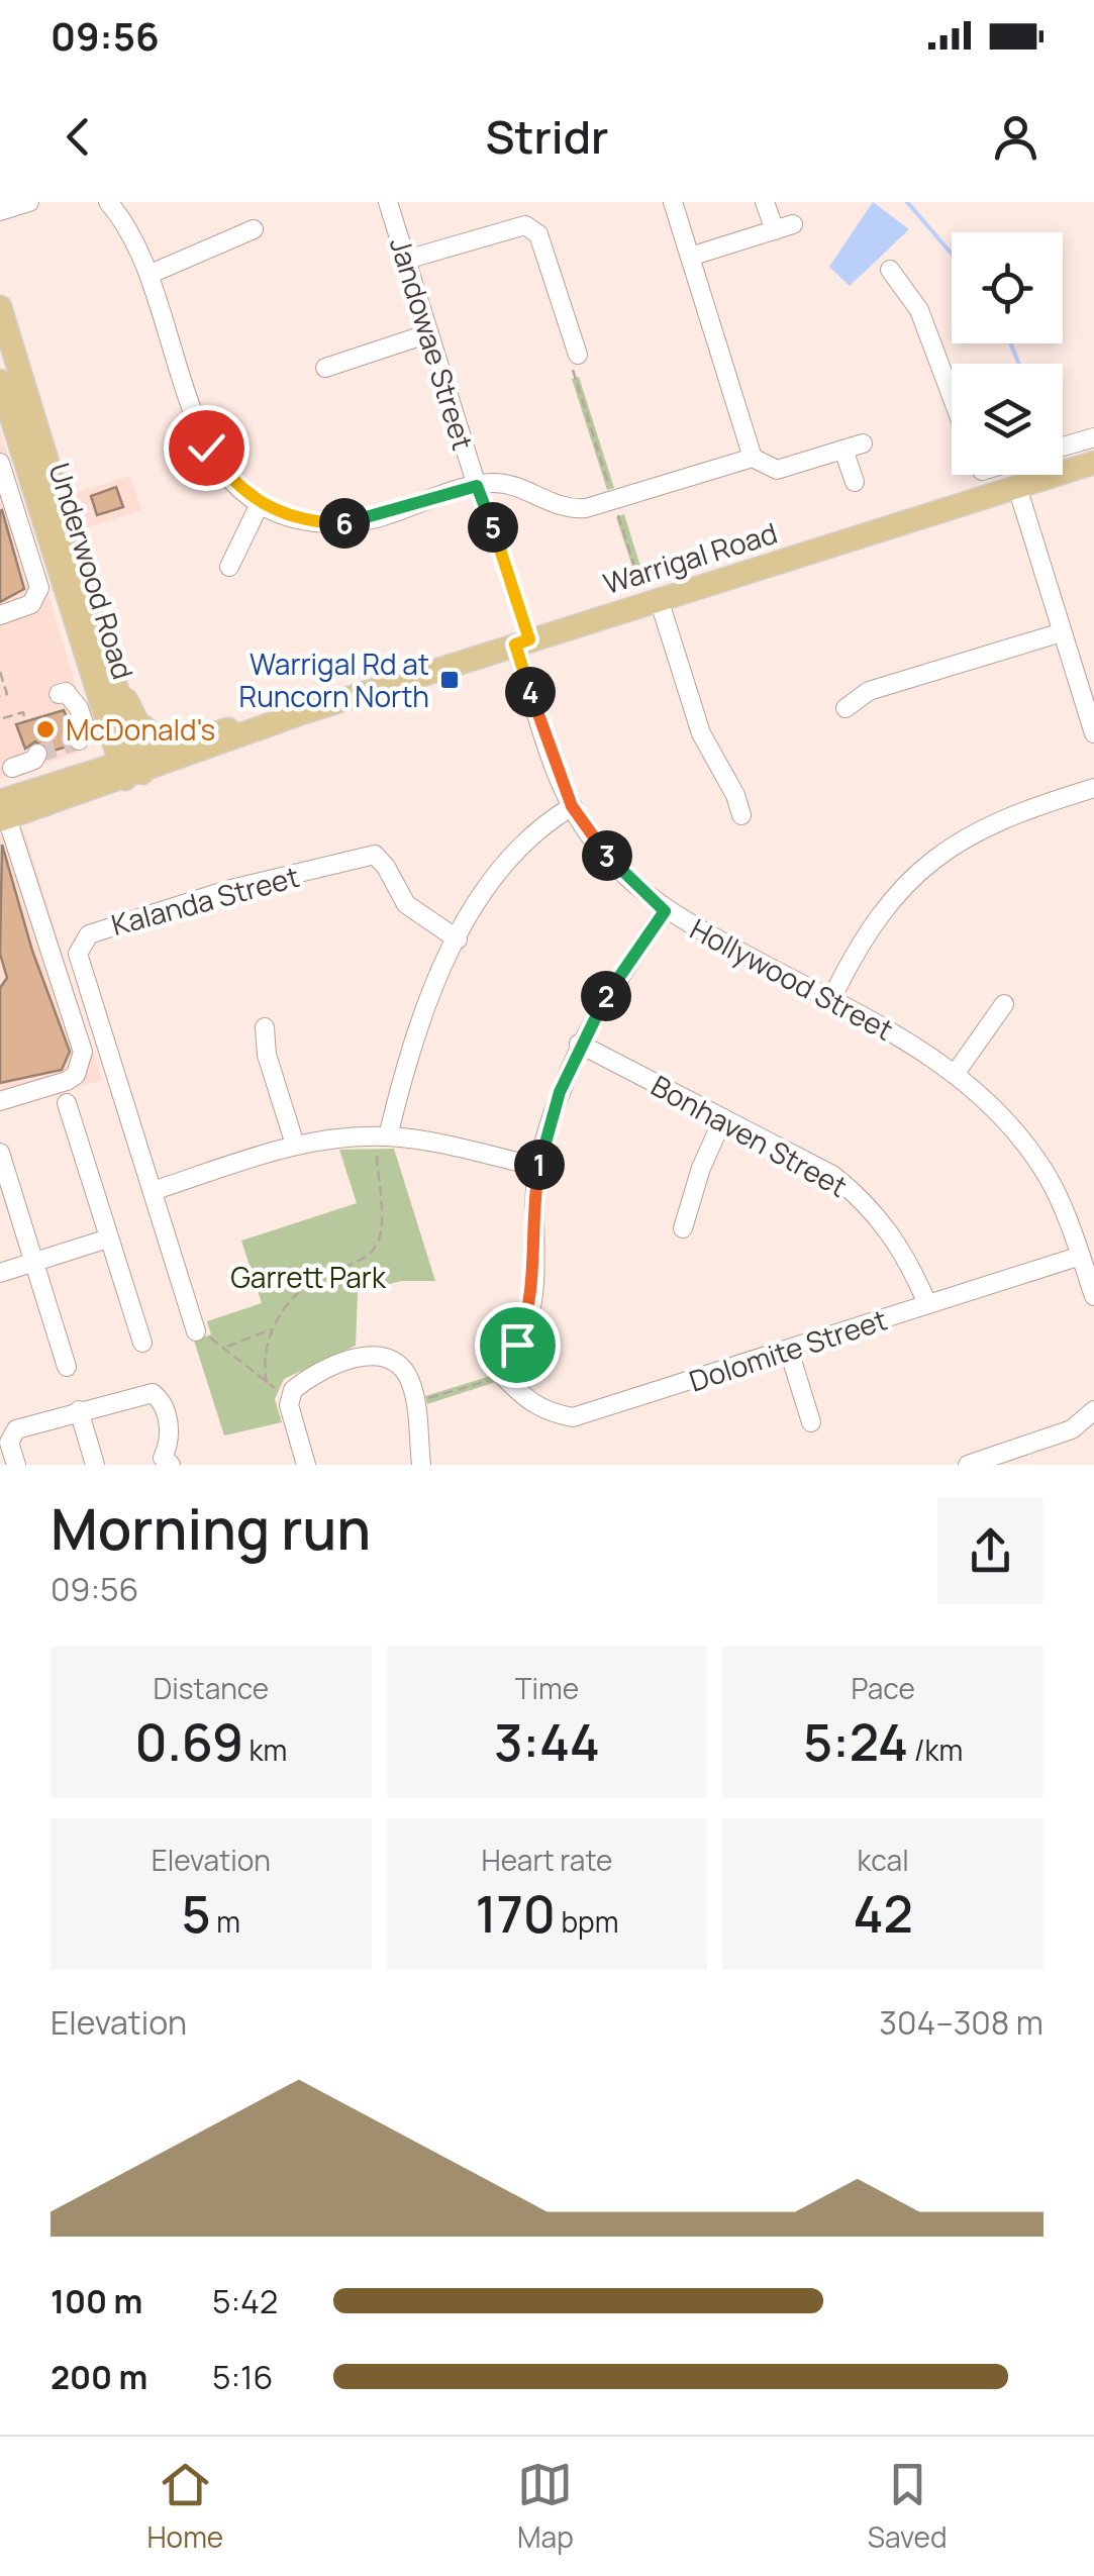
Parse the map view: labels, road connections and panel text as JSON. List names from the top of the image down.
{
  "streets": {
    "main road": ["Warrigal Road", "Underwood Road"],
    "street": [
      "Jandowae Street",
      "Kalanda Street",
      "Hollywood Street",
      "Bonhaven Street",
      "Dolomite Street"
    ]
  },
  "crossings": [
    ["Warrigal Road", "Underwood Road"],
    ["Warrigal Road", "Hollywood Street"],
    ["Hollywood Street", "Dolomite Street"],
    ["Bonhaven Street", "Dolomite Street"]
  ],
  "parks": ["Garrett Park"],
  "places": {
    "transit": ["Warrigal Rd at Runcorn North"],
    "other": ["McDonald's"]
  },
  "page": {
    "status": "09:56",
    "header": "Stridr",
    "pins": [
      "6",
      "5",
      "4",
      "3",
      "2",
      "1"
    ],
    "heading": ["Morning run", "09:56"],
    "stats": [
      ["Distance", "0.69 km"],
      ["Time", "3:44"],
      ["Pace", "5:24 /km"],
      ["Elevation", "5 m"],
      ["Heart rate", "170 bpm"],
      ["kcal", "42"]
    ],
    "chart": ["Elevation", "304–308 m"],
    "list": [
      {
        "name": "100 m",
        "note": "5:42"
      },
      {
        "name": "200 m",
        "note": "5:16"
      }
    ],
    "tabs": ["Home", "Map", "Saved"]
  }
}
